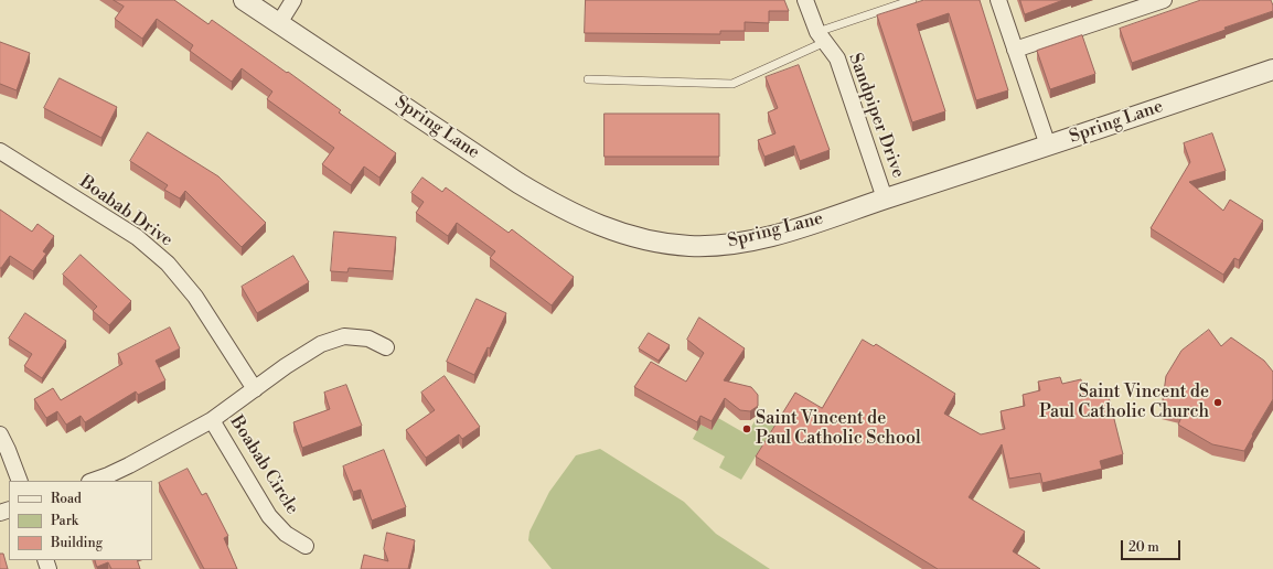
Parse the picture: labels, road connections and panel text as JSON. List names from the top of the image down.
{
  "streets": {
    "street": [
      "Sandpiper Drive",
      "Spring Lane",
      "Boabab Drive",
      "Boabab Circle"
    ]
  },
  "crossings": [
    ["Sandpiper Drive", "Spring Lane"]
  ],
  "places": ["Saint Vincent de Paul Catholic Church", "Saint Vincent de Paul Catholic School"],
  "legend": ["Road", "Park", "Building"],
  "scale_bar": "20 m"
}
